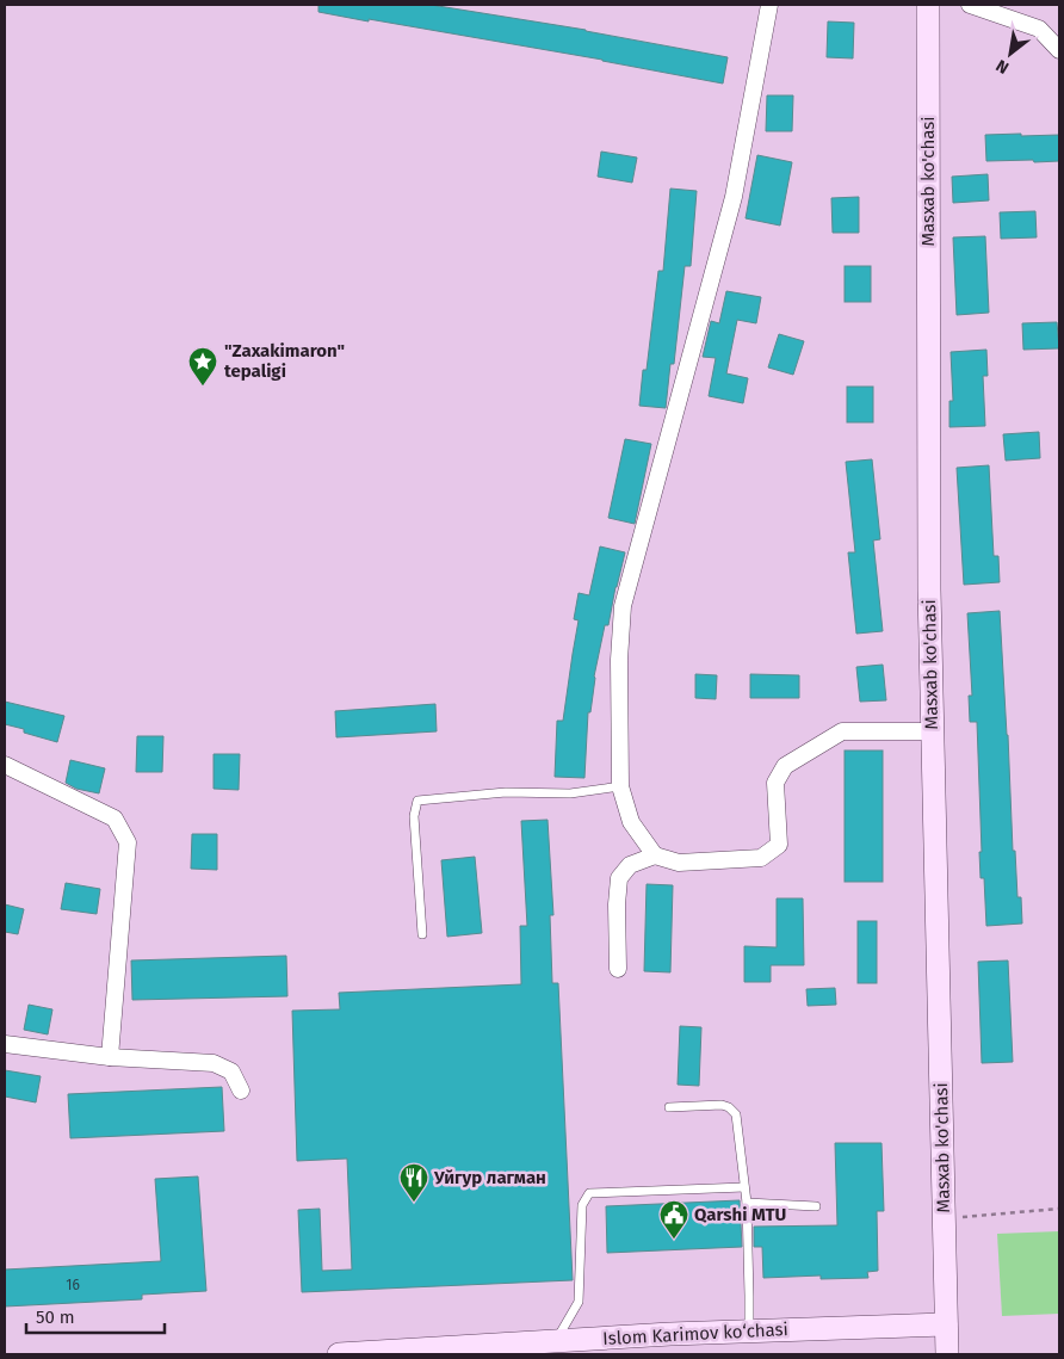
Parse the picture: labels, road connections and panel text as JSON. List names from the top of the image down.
{
  "streets": {
    "main road": ["Masxab ko'chasi", "Islom Karimov ko‘chasi"]
  },
  "crossings": [
    ["Masxab ko'chasi", "Islom Karimov ko‘chasi"]
  ],
  "places": {
    "place": ["\"Zaxakimaron\" tepaligi"],
    "restaurant": ["Уйгур лагман"],
    "public building": ["Qarshi MTU"]
  },
  "house_numbers": ["16"],
  "scale_bar": "50 m",
  "north": "bottom left"
}
